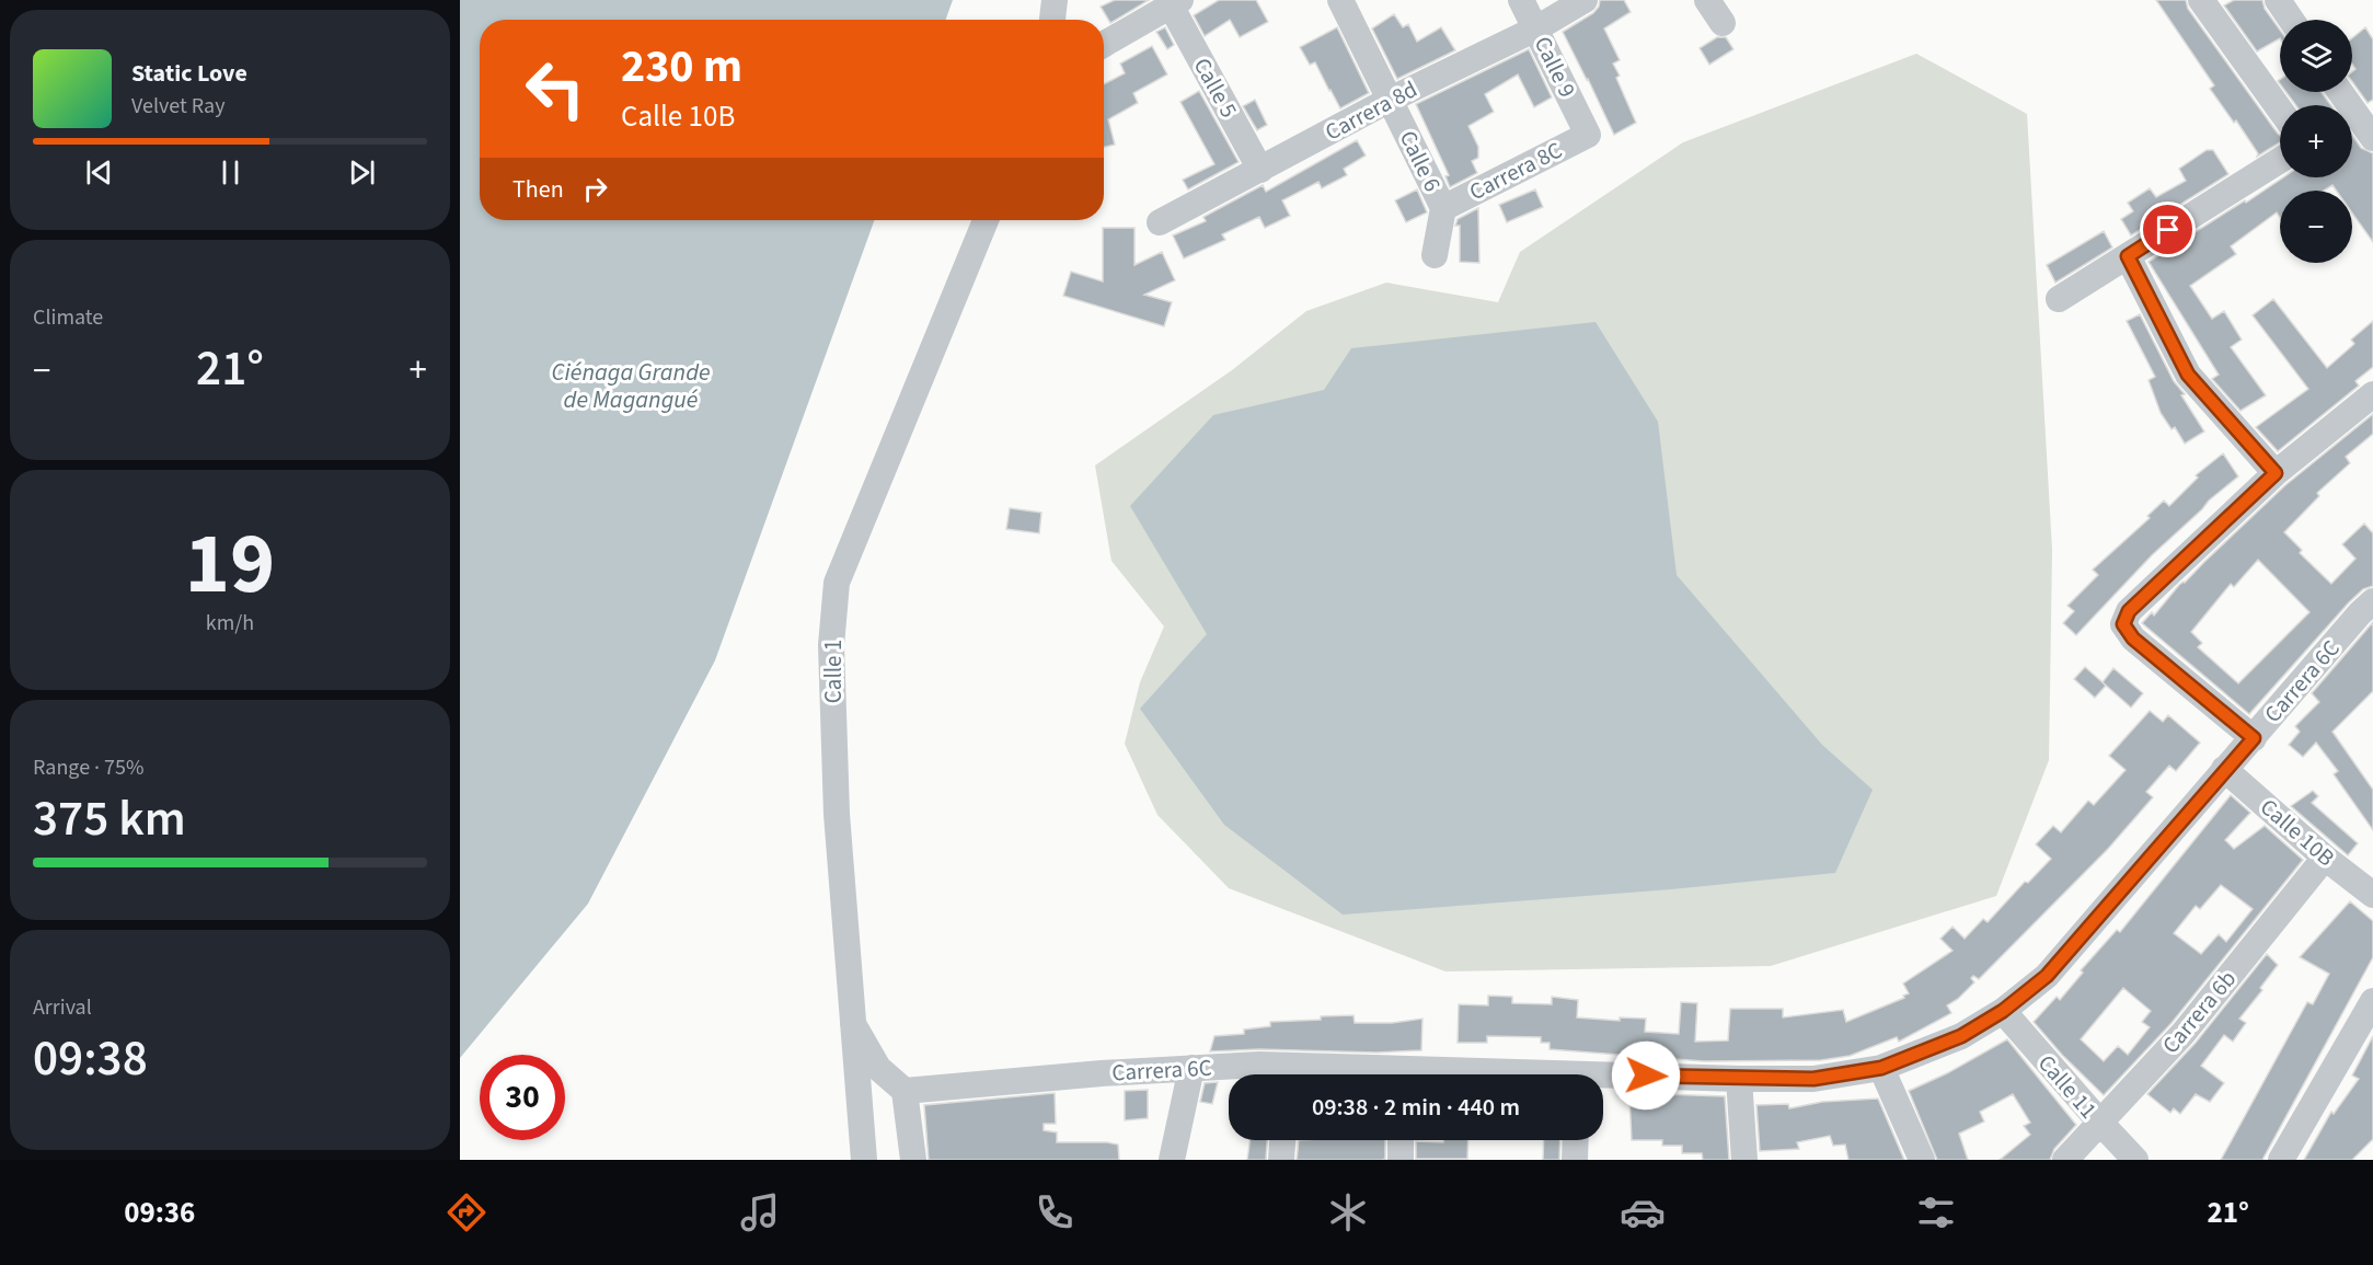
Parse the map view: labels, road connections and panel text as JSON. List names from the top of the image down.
{
  "streets": {
    "street": [
      "Calle 9",
      "Calle 5",
      "Carrera 8d",
      "Calle 6",
      "Carrera 8C",
      "Calle 1",
      "Carrera 6C",
      "Calle 10B",
      "Carrera 6b",
      "Calle 11"
    ]
  },
  "crossings": [
    ["Calle 9", "Carrera 8d"],
    ["Calle 9", "Carrera 8C"],
    ["Calle 5", "Carrera 8d"],
    ["Carrera 8d", "Calle 6"],
    ["Calle 6", "Carrera 8C"],
    ["Carrera 6C", "Calle 10B"],
    ["Carrera 6C", "Calle 11"],
    ["Calle 10B", "Carrera 6b"],
    ["Carrera 6b", "Calle 11"]
  ],
  "water": ["Ciénaga Grande de Magangué"],
  "page": {
    "map_buttons": ["+", "−"],
    "turn": ["230 m", "Calle 10B"],
    "song": ["Static Love", "Velvet Ray"],
    "then": "Then",
    "tile": [
      "Climate",
      ["19", "km/h"],
      ["Range · 75%", "375 km"],
      ["Arrival", "09:38"]
    ],
    "heat": ["−", "21°", "+"],
    "limit": "30",
    "trip": "09:38 · 2 min · 440 m",
    "tabs": ["09:36", "21°"]
  }
}
